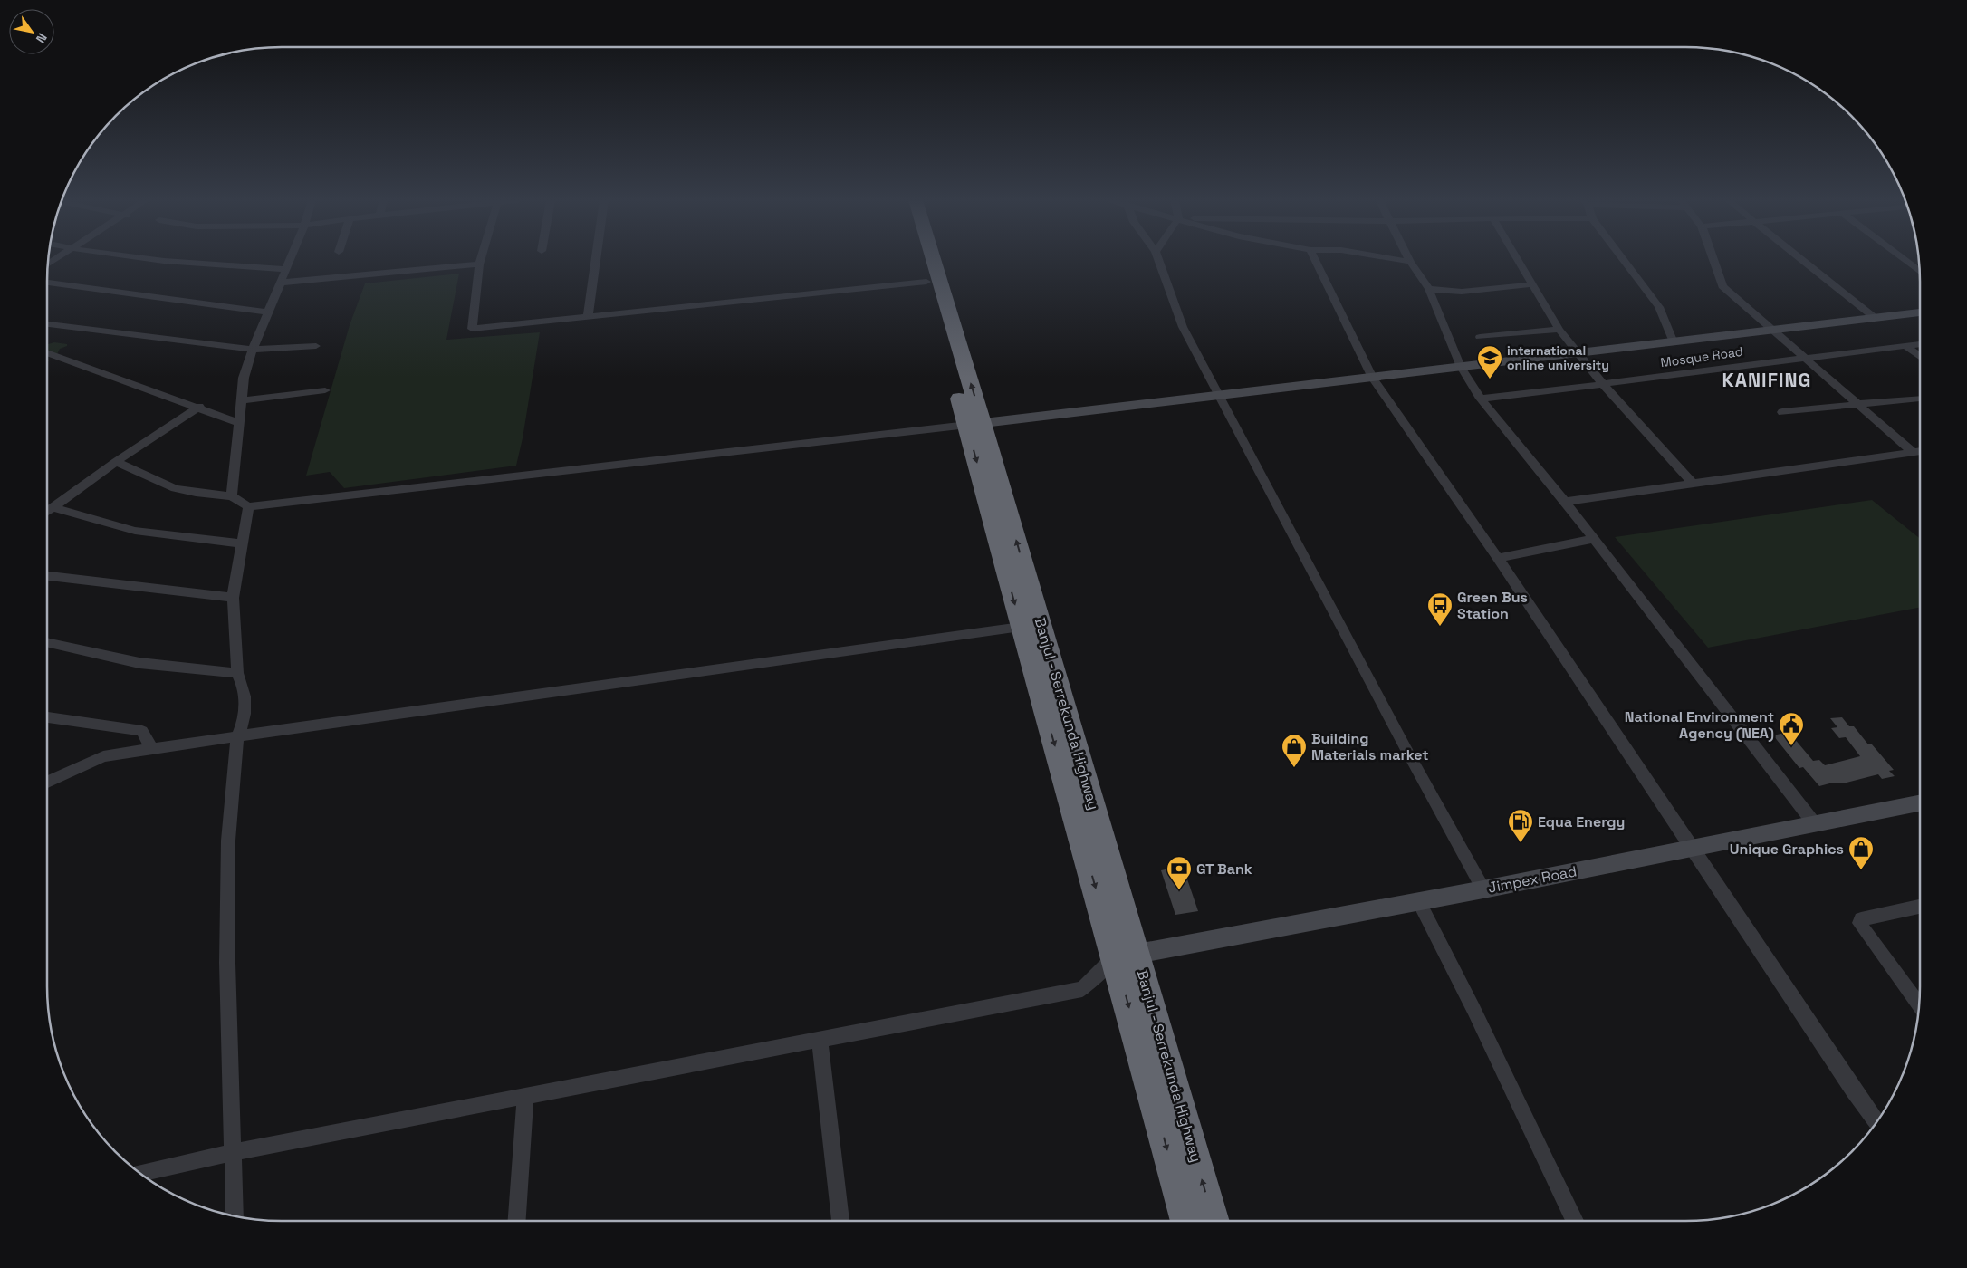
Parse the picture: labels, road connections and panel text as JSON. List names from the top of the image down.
{
  "streets": {
    "highway": ["Banjul - Serrekunda Highway"],
    "street": ["Mosque Road", "Jimpex Road"]
  },
  "crossings": [
    ["Banjul - Serrekunda Highway", "Jimpex Road"]
  ],
  "districts": ["KANIFING"],
  "places": {
    "school or university": ["international online university"],
    "bus stop": ["Green Bus Station"],
    "public building": ["National Environment Agency (NEA)"],
    "shop": ["Building Materials market", "Unique Graphics"],
    "fuel station": ["Equa Energy"],
    "bank": ["GT Bank"]
  },
  "north": "bottom right"
}
